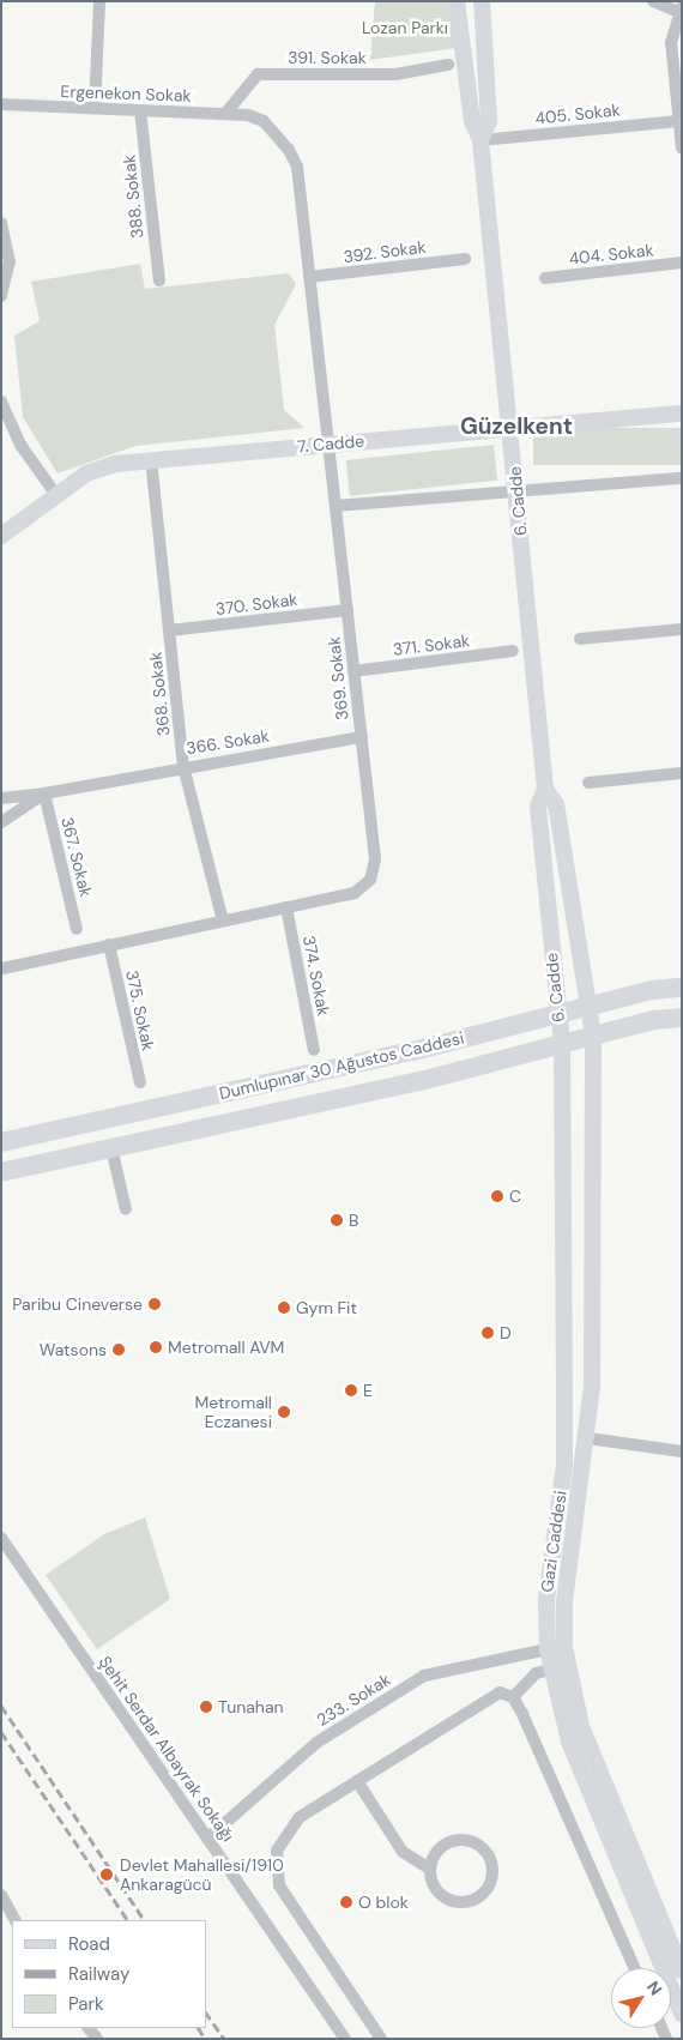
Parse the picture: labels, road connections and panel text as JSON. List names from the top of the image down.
{
  "streets": {
    "main road": [
      "7. Cadde",
      "6. Cadde",
      "Dumlupınar 30 Ağustos Caddesi",
      "Gazi Caddesi"
    ],
    "street": [
      "391. Sokak",
      "Ergenekon Sokak",
      "405. Sokak",
      "388. Sokak",
      "392. Sokak",
      "404. Sokak",
      "370. Sokak",
      "371. Sokak",
      "369. Sokak",
      "368. Sokak",
      "366. Sokak",
      "367. Sokak",
      "374. Sokak",
      "375. Sokak",
      "233. Sokak",
      "Şehit Serdar Albayrak Sokağı"
    ]
  },
  "crossings": [
    ["391. Sokak", "Ergenekon Sokak"],
    ["Ergenekon Sokak", "388. Sokak"],
    ["Ergenekon Sokak", "369. Sokak"],
    ["405. Sokak", "6. Cadde"],
    ["392. Sokak", "369. Sokak"],
    ["7. Cadde", "6. Cadde"],
    ["7. Cadde", "369. Sokak"],
    ["7. Cadde", "368. Sokak"],
    ["6. Cadde", "Dumlupınar 30 Ağustos Caddesi"],
    ["6. Cadde", "Gazi Caddesi"],
    ["370. Sokak", "369. Sokak"],
    ["370. Sokak", "368. Sokak"],
    ["371. Sokak", "369. Sokak"],
    ["369. Sokak", "368. Sokak"],
    ["369. Sokak", "366. Sokak"],
    ["369. Sokak", "374. Sokak"],
    ["369. Sokak", "375. Sokak"],
    ["368. Sokak", "366. Sokak"],
    ["366. Sokak", "367. Sokak"],
    ["Dumlupınar 30 Ağustos Caddesi", "Gazi Caddesi"],
    ["Gazi Caddesi", "233. Sokak"],
    ["233. Sokak", "Şehit Serdar Albayrak Sokağı"]
  ],
  "districts": ["Güzelkent"],
  "parks": ["Lozan Parkı"],
  "places": [
    "C",
    "B",
    "Paribu Cineverse",
    "Gym Fit",
    "D",
    "Metromall AVM",
    "Watsons",
    "E",
    "Metromall Eczanesi",
    "Tunahan",
    "Devlet Mahallesi/1910 Ankaragücü",
    "O blok"
  ],
  "legend": ["Road", "Railway", "Park"],
  "north": "top right"
}
